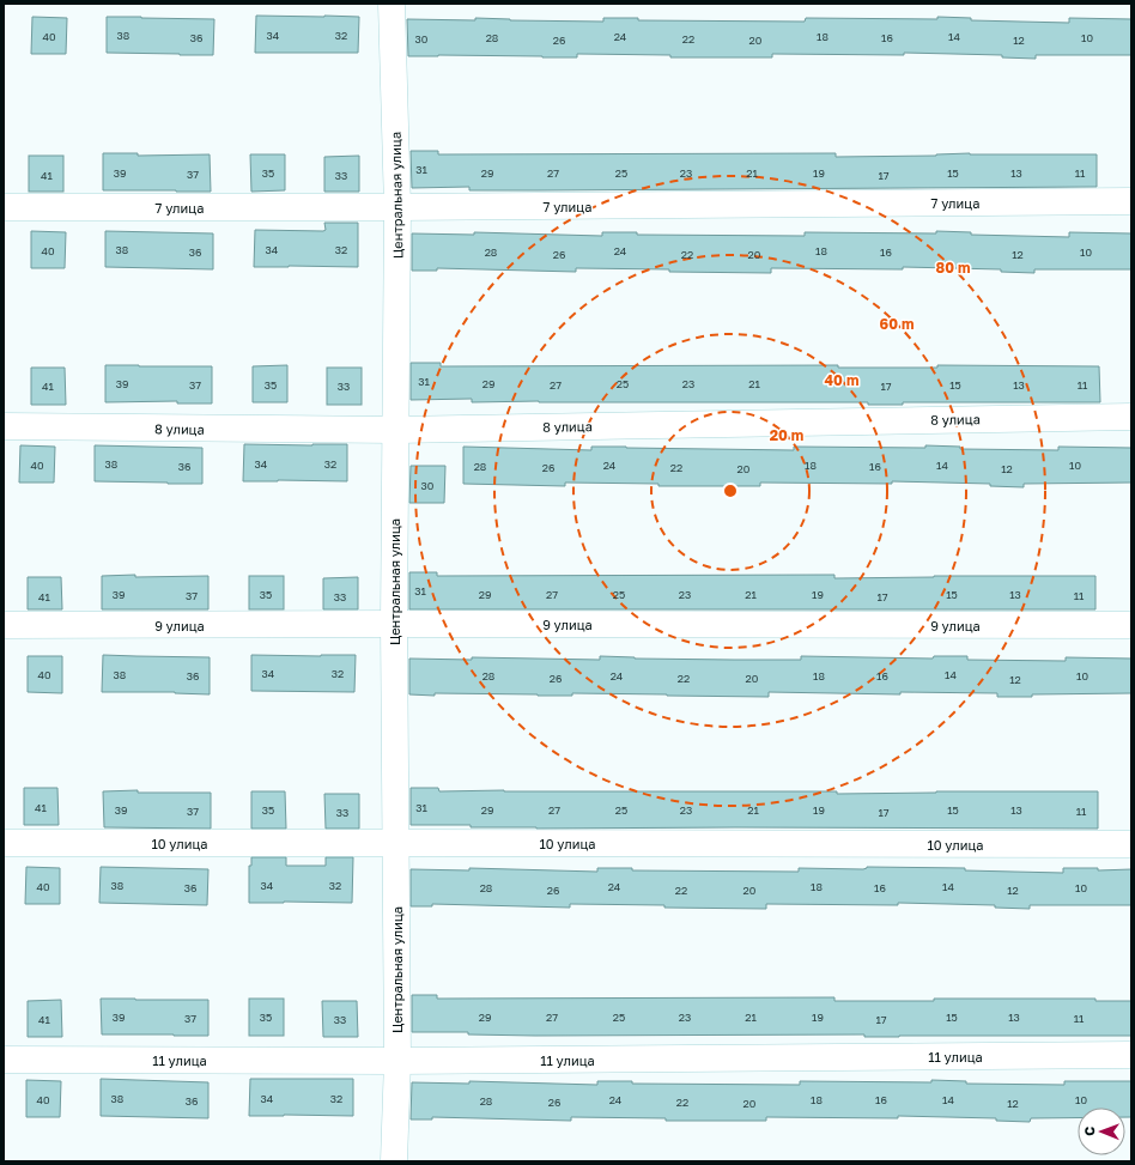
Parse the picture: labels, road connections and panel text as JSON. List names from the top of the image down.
{
  "streets": {
    "street": [
      "Центральная улица",
      "7 улица",
      "8 улица",
      "9 улица",
      "10 улица",
      "11 улица"
    ]
  },
  "crossings": [
    ["Центральная улица", "7 улица"],
    ["Центральная улица", "8 улица"],
    ["Центральная улица", "9 улица"],
    ["Центральная улица", "10 улица"],
    ["Центральная улица", "11 улица"]
  ],
  "house_numbers": [
    "38",
    "34",
    "32",
    "40",
    "24",
    "18",
    "14",
    "36",
    "28",
    "16",
    "10",
    "30",
    "22",
    "26",
    "20",
    "12",
    "31",
    "39",
    "35",
    "29",
    "27",
    "25",
    "23",
    "21",
    "19",
    "15",
    "13",
    "11",
    "37",
    "41",
    "33",
    "17",
    "38",
    "34",
    "32",
    "40",
    "24",
    "18",
    "36",
    "28",
    "16",
    "10",
    "26",
    "22",
    "20",
    "12",
    "31",
    "39",
    "29",
    "25",
    "23",
    "21",
    "37",
    "35",
    "27",
    "15",
    "13",
    "11",
    "41",
    "33",
    "17",
    "38",
    "34",
    "32",
    "40",
    "24",
    "18",
    "14",
    "10",
    "36",
    "28",
    "16",
    "26",
    "22",
    "20",
    "12",
    "30",
    "31",
    "39",
    "35",
    "29",
    "27",
    "25",
    "23",
    "21",
    "19",
    "15",
    "13",
    "37",
    "11",
    "41",
    "33",
    "17",
    "34",
    "32",
    "40",
    "38",
    "14",
    "36",
    "28",
    "24",
    "18",
    "16",
    "10",
    "26",
    "22",
    "20",
    "12",
    "41",
    "31",
    "39",
    "35",
    "29",
    "27",
    "25",
    "23",
    "21",
    "19",
    "15",
    "13",
    "37",
    "11",
    "33",
    "17",
    "38",
    "34",
    "32",
    "40",
    "24",
    "18",
    "14",
    "36",
    "28",
    "16",
    "10",
    "26",
    "22",
    "20",
    "12",
    "39",
    "35",
    "29",
    "27",
    "25",
    "23",
    "21",
    "19",
    "15",
    "13",
    "37",
    "11",
    "41",
    "33",
    "17",
    "38",
    "34",
    "32",
    "40",
    "24",
    "18",
    "16",
    "14",
    "10",
    "36",
    "28",
    "26",
    "22",
    "20",
    "12"
  ],
  "north": "left",
  "rings": [
    "80 m",
    "60 m",
    "40 m",
    "20 m"
  ]
}
